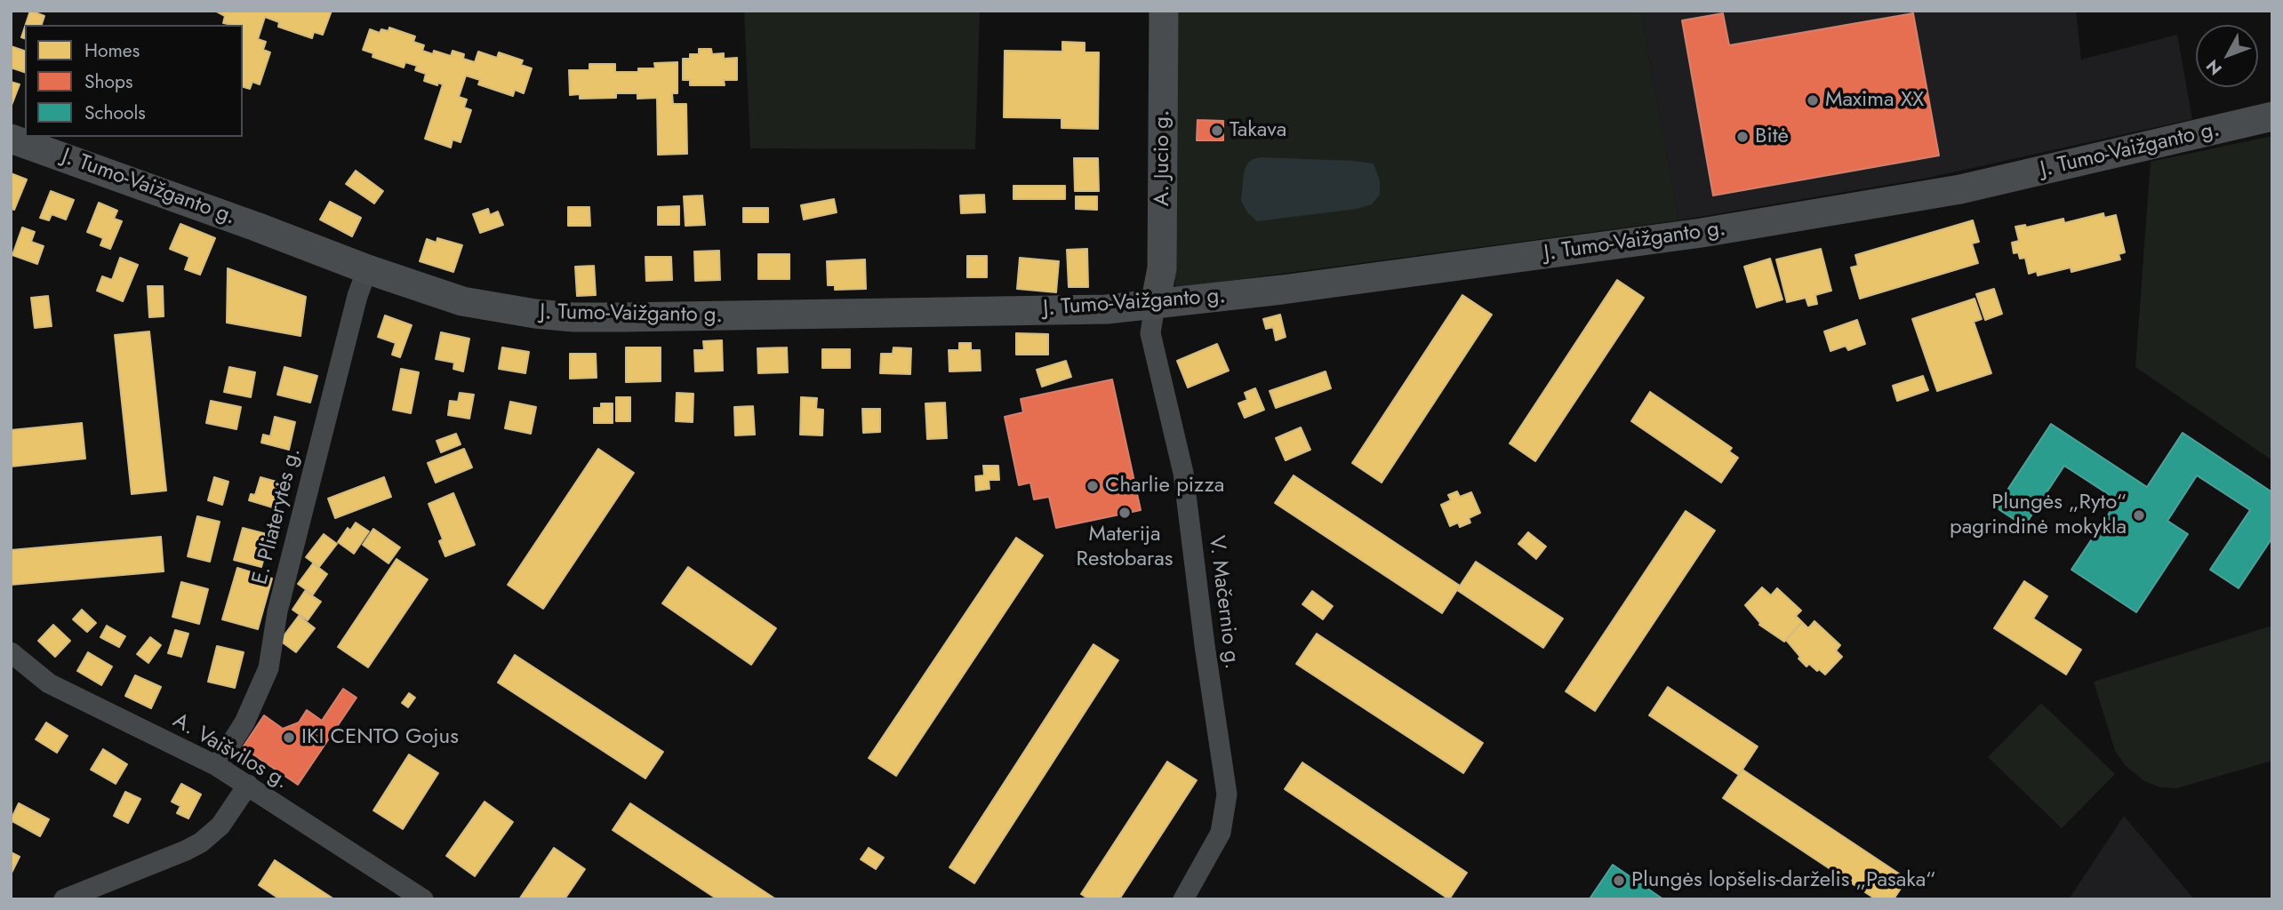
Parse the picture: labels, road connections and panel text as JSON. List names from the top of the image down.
{
  "streets": {
    "main road": ["J. Tumo-Vaižganto g.", "A. Jucio g."],
    "street": ["E. Pliaterytės g.", "V. Mačernio g.", "A. Vaišvilos g."]
  },
  "crossings": [
    ["J. Tumo-Vaižganto g.", "A. Jucio g."],
    ["J. Tumo-Vaižganto g.", "E. Pliaterytės g."],
    ["J. Tumo-Vaižganto g.", "V. Mačernio g."],
    ["A. Jucio g.", "V. Mačernio g."],
    ["E. Pliaterytės g.", "A. Vaišvilos g."]
  ],
  "places": [
    "Maxima XX",
    "Takava",
    "Bitė",
    "Charlie pizza",
    "Materija Restobaras",
    "Plungės „Ryto“ pagrindinė mokykla",
    "IKI CENTO Gojus",
    "Plungės lopšelis-darželis „Pasaka“"
  ],
  "legend": ["Homes", "Shops", "Schools"],
  "north": "bottom left"
}
